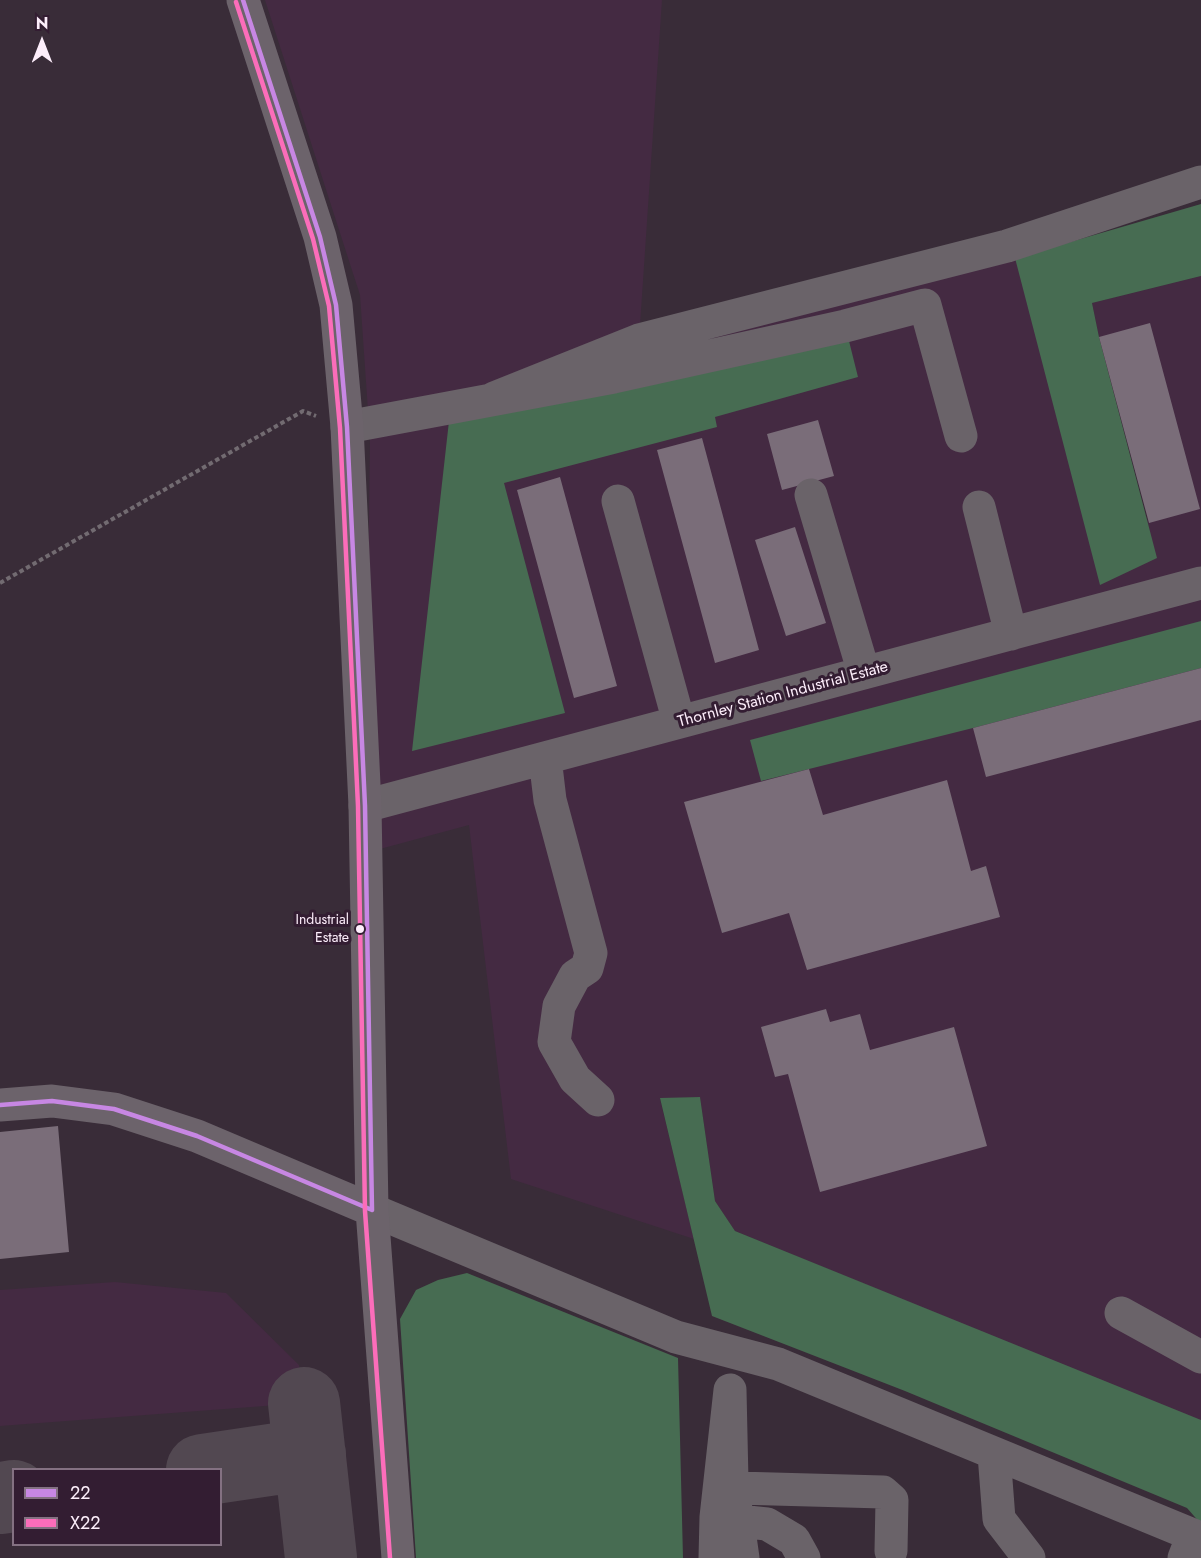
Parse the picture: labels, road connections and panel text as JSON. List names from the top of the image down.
{
  "streets": {
    "lane": ["Thornley Station Industrial Estate"]
  },
  "places": ["Industrial Estate"],
  "lines": ["transit line 22", "transit line X22"],
  "legend": ["22", "X22"],
  "north": "top"
}
